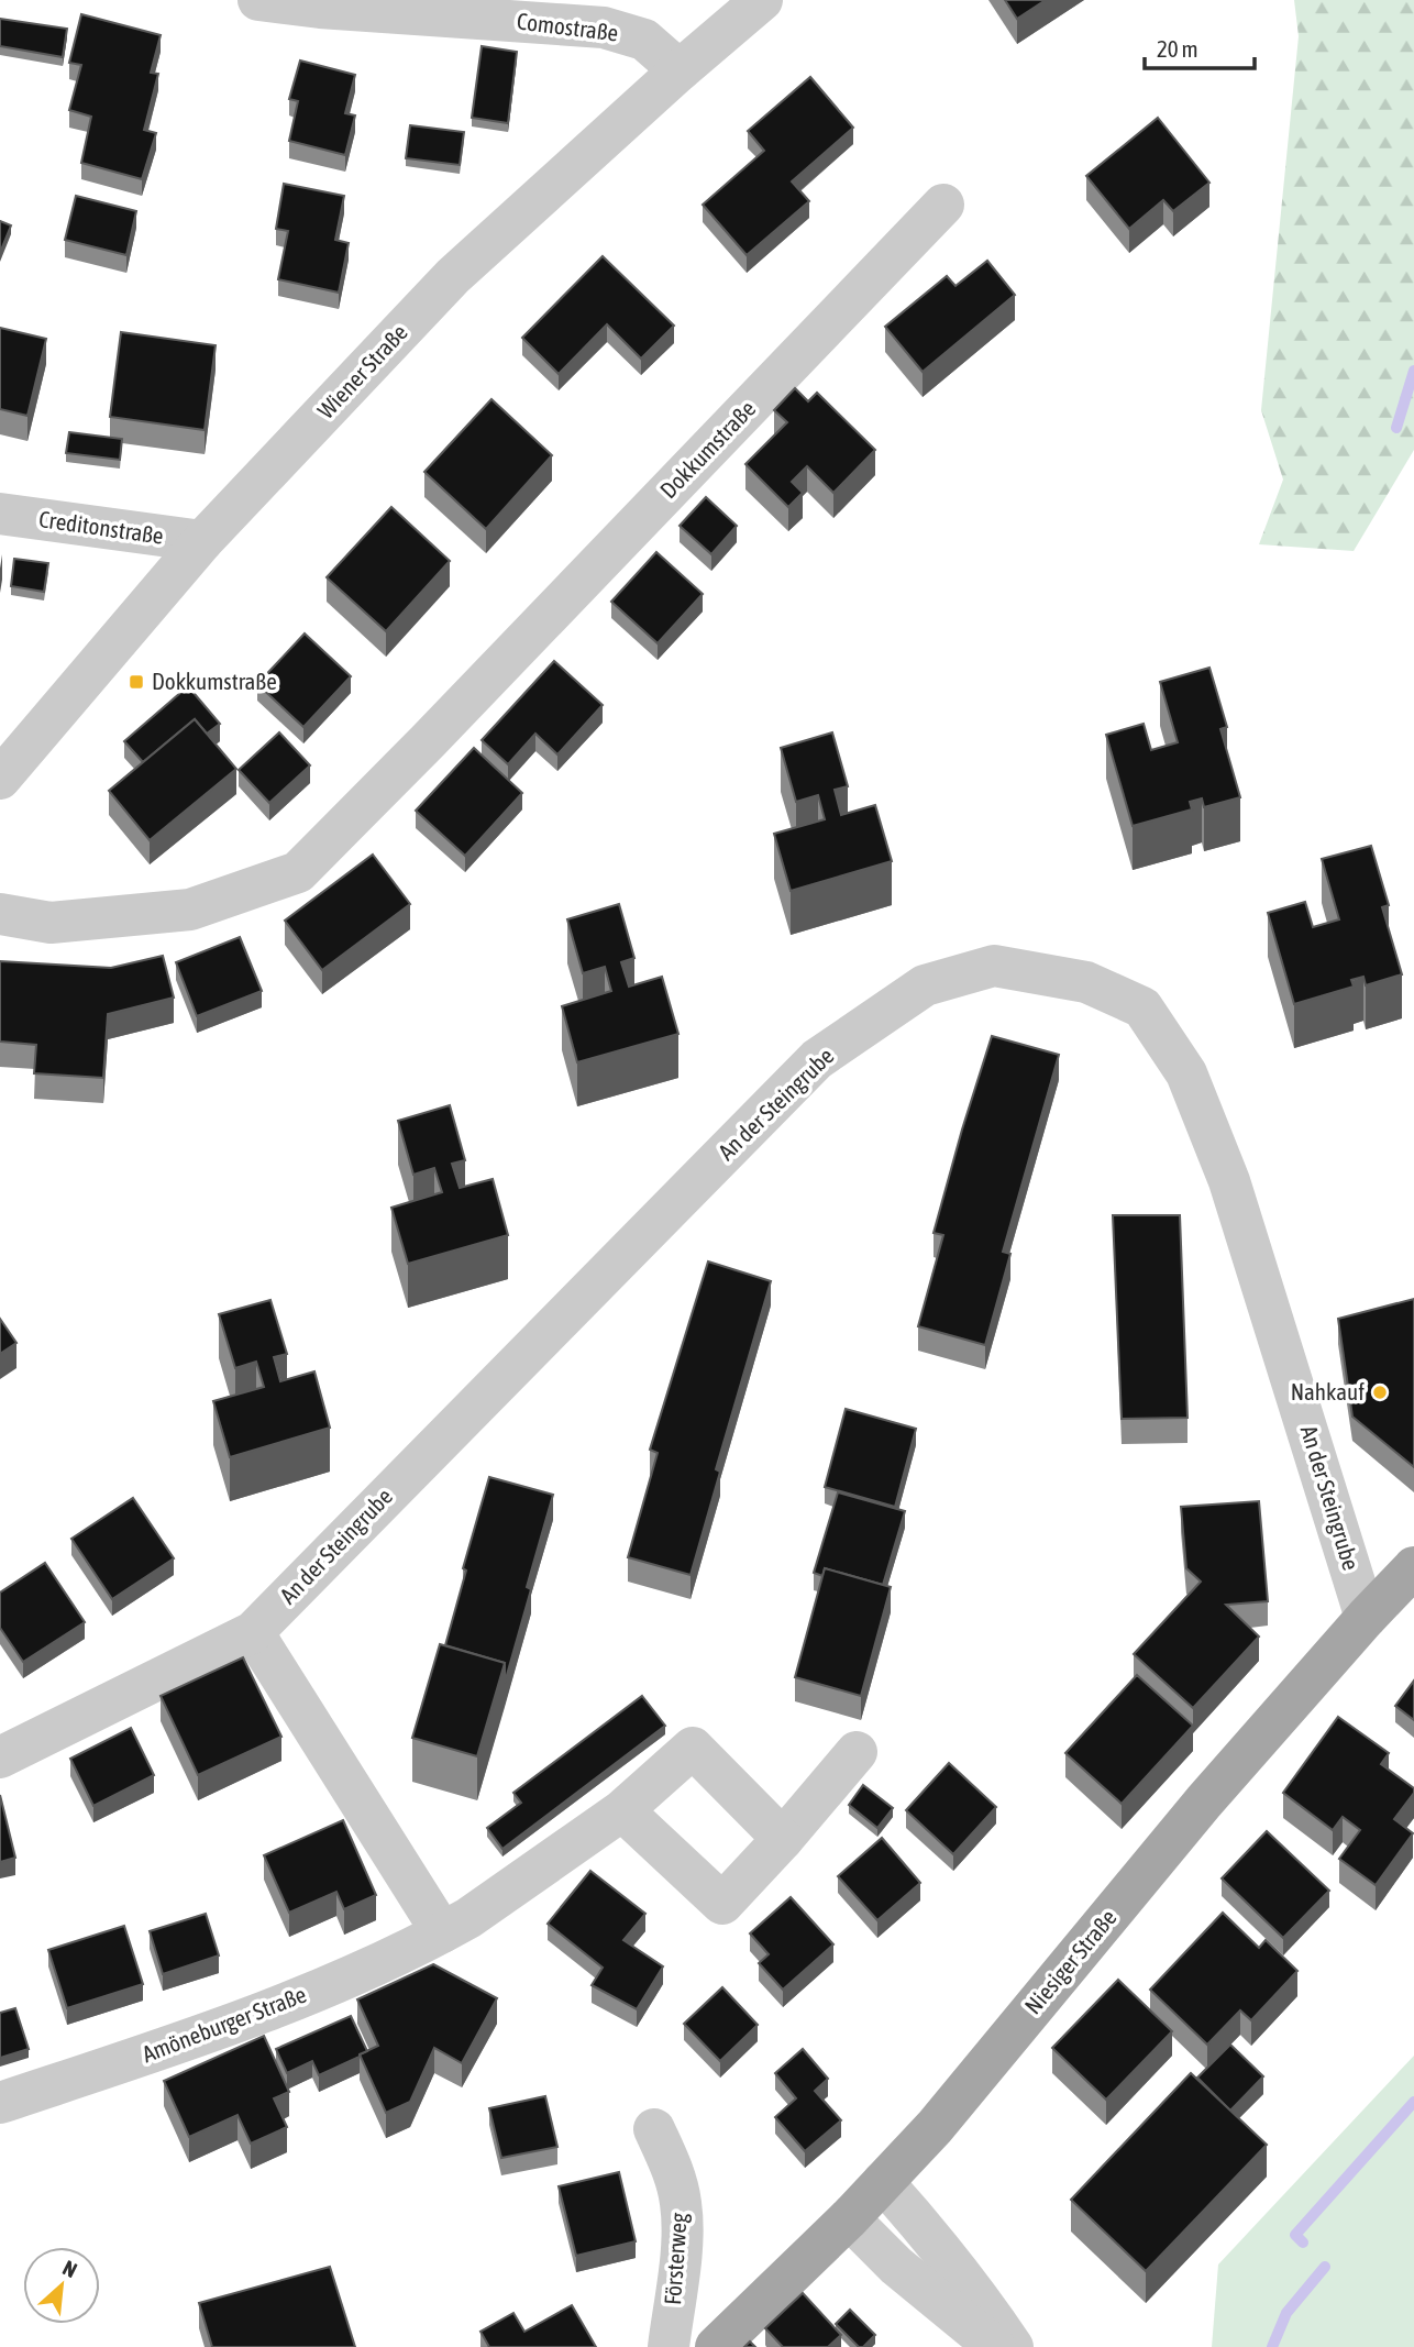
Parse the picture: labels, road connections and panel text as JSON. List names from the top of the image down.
{
  "streets": {
    "main road": ["Niesiger Straße"],
    "street": [
      "Comostraße",
      "Wiener Straße",
      "Dokkumstraße",
      "Creditonstraße",
      "An der Steingrube",
      "Amöneburger Straße",
      "Försterweg"
    ]
  },
  "crossings": [
    ["Comostraße", "Wiener Straße"],
    ["Wiener Straße", "Creditonstraße"],
    ["An der Steingrube", "Niesiger Straße"]
  ],
  "places": {
    "transit": ["Dokkumstraße"],
    "other": ["Nahkauf"]
  },
  "scale_bar": "20 m",
  "north": "top right"
}
